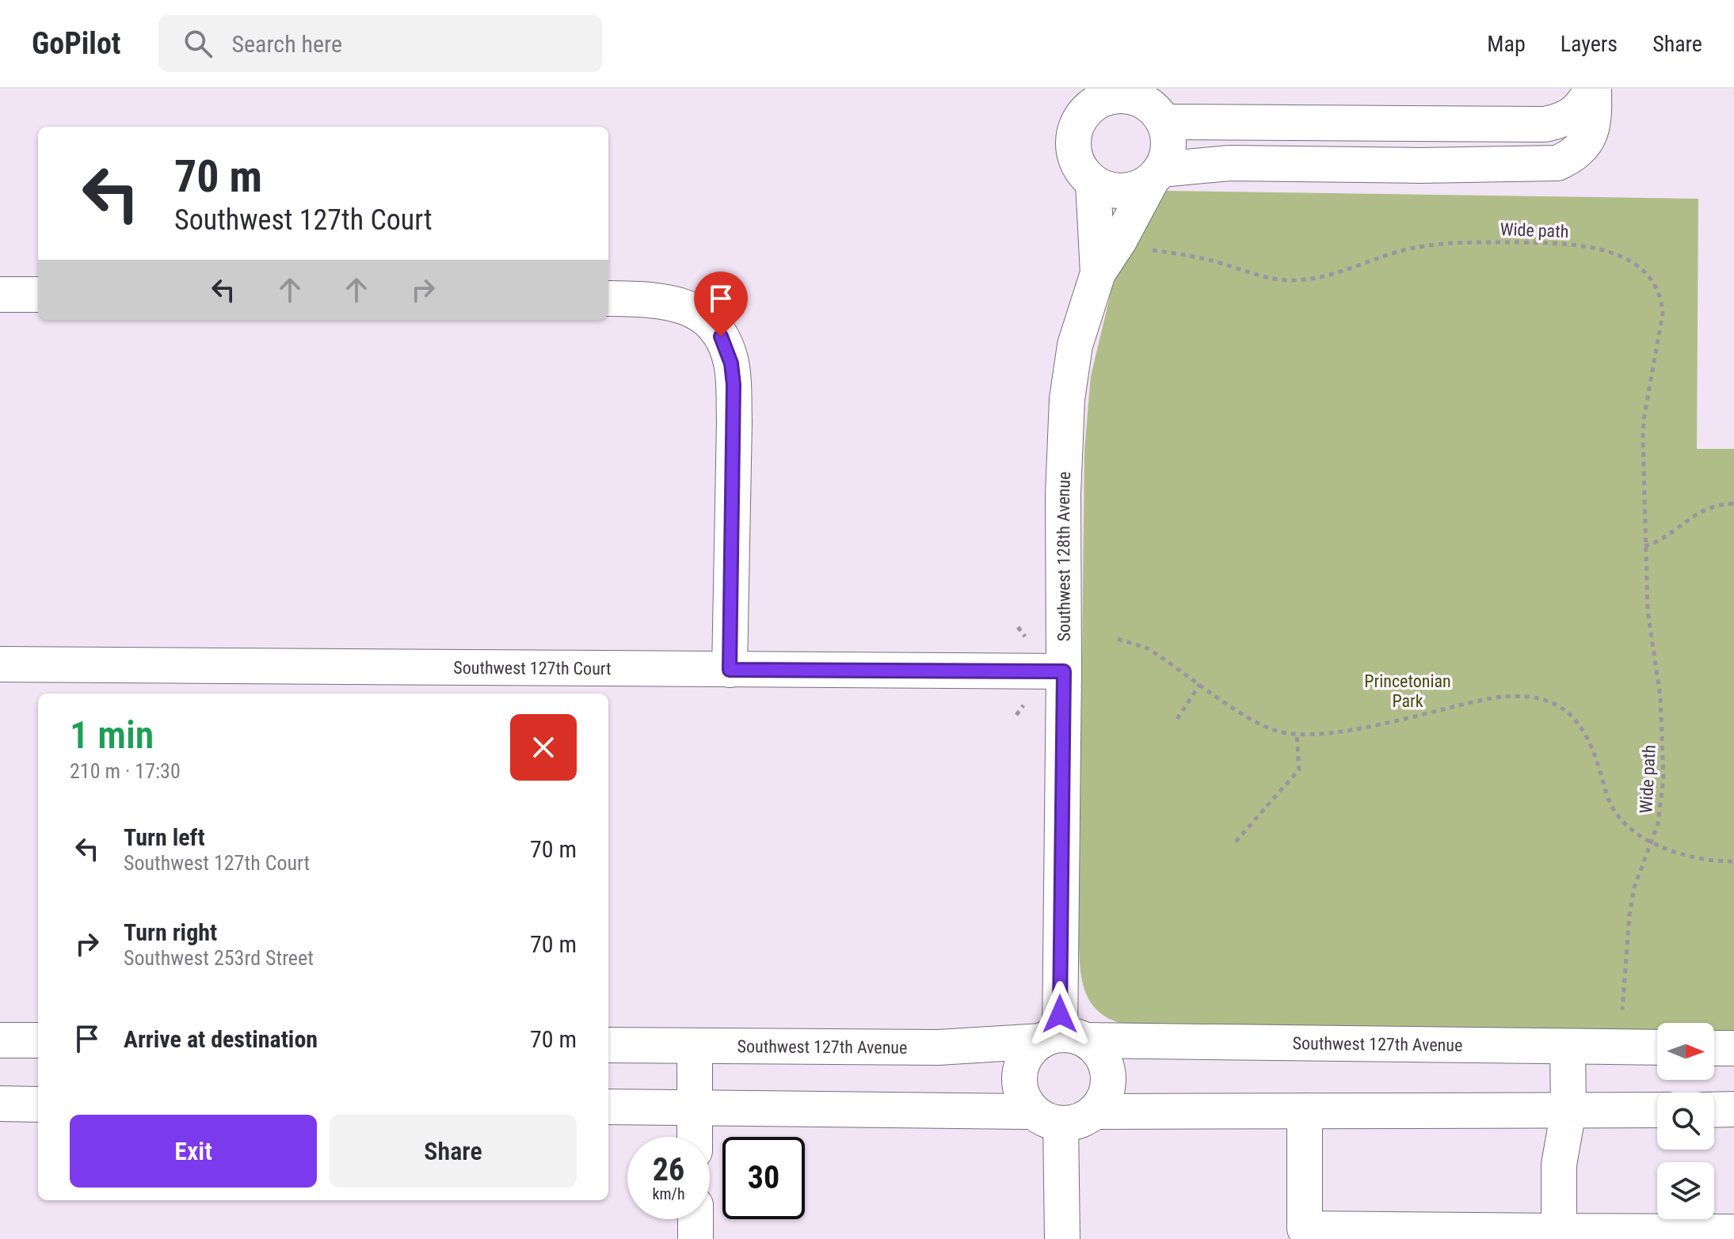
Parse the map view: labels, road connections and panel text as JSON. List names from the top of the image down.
{
  "streets": {
    "street": ["Southwest 128th Avenue", "Southwest 127th Court", "Southwest 127th Avenue"],
    "path": ["Wide path"]
  },
  "crossings": [
    ["Southwest 128th Avenue", "Southwest 127th Court"],
    ["Southwest 128th Avenue", "Southwest 127th Avenue"]
  ],
  "parks": ["Princetonian Park"],
  "north": "right",
  "page": {
    "header": "GoPilot",
    "search": "Search here",
    "nav": ["Map", "Layers", "Share"],
    "turn": ["70 m", "Southwest 127th Court"],
    "heading": ["1 min", "210 m · 17:30"],
    "list": [
      {
        "name": "Turn left",
        "note": "Southwest 127th Court",
        "value": "70 m"
      },
      {
        "name": "Turn right",
        "note": "Southwest 253rd Street",
        "value": "70 m"
      },
      {
        "name": "Arrive at destination",
        "value": "70 m"
      }
    ],
    "buttons": ["Exit", "Share"],
    "speed": "26 km/h",
    "limit": "30"
  }
}
